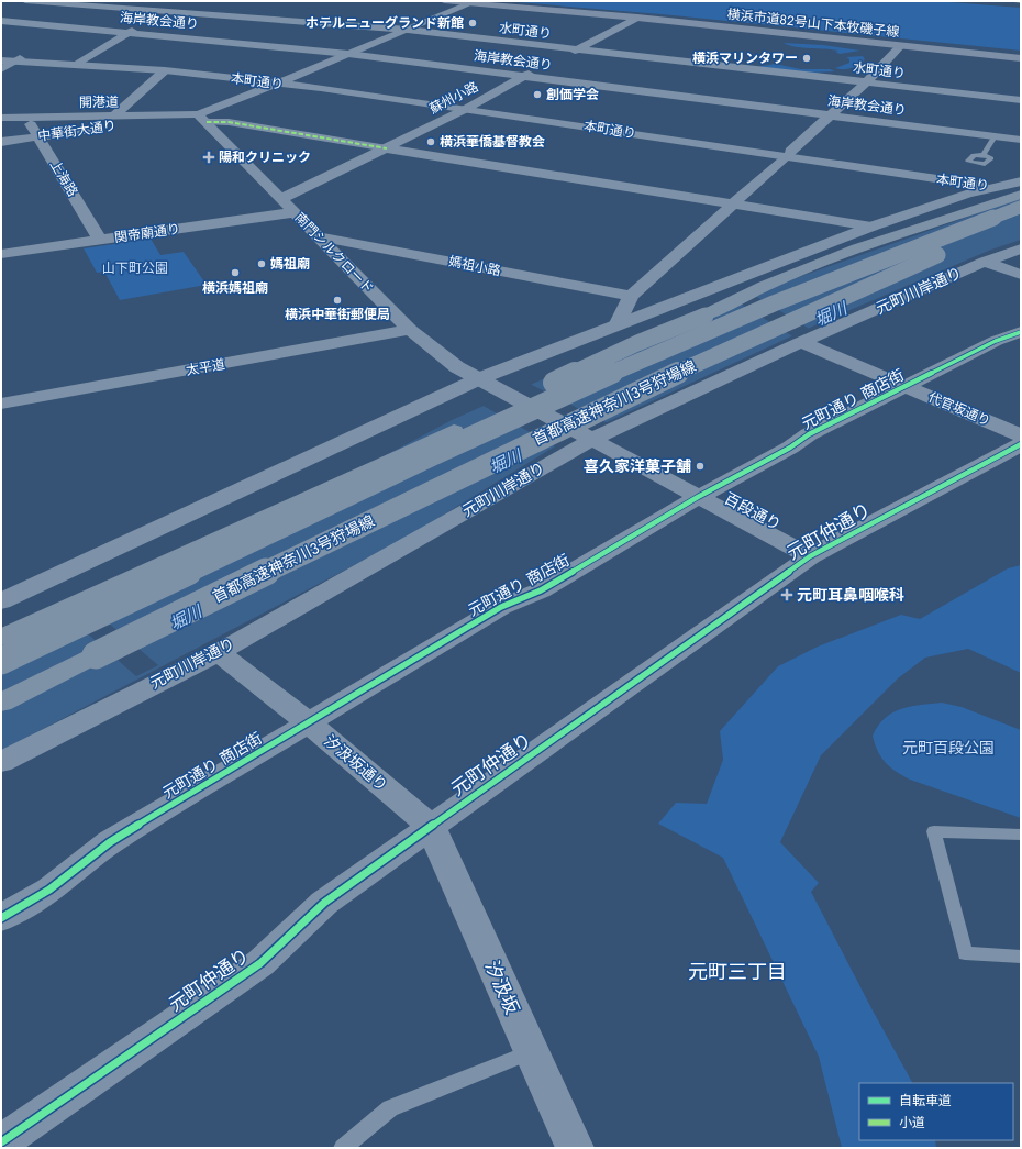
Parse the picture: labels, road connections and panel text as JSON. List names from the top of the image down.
{
  "streets": {
    "highway": ["首都高速神奈川3号狩場線"],
    "main road": ["横浜市道82号山下本牧磯子線"],
    "street": [
      "海岸教会通り",
      "水町通り",
      "本町通り",
      "蘇州小路",
      "開港道",
      "中華街大通り",
      "上海路",
      "関帝廟通り",
      "南門シルクロード",
      "媽祖小路",
      "元町川岸通り",
      "太平道",
      "元町通り 商店街",
      "代官坂通り",
      "百段通り",
      "元町仲通り",
      "汐汲坂通り",
      "汐汲坂"
    ]
  },
  "crossings": [
    ["海岸教会通り", "蘇州小路"],
    ["海岸教会通り", "開港道"],
    ["横浜市道82号山下本牧磯子線", "蘇州小路"],
    ["横浜市道82号山下本牧磯子線", "開港道"],
    ["水町通り", "蘇州小路"],
    ["水町通り", "開港道"],
    ["本町通り", "蘇州小路"],
    ["本町通り", "開港道"],
    ["蘇州小路", "南門シルクロード"],
    ["開港道", "中華街大通り"],
    ["開港道", "上海路"],
    ["開港道", "南門シルクロード"],
    ["中華街大通り", "上海路"],
    ["上海路", "関帝廟通り"],
    ["関帝廟通り", "南門シルクロード"],
    ["南門シルクロード", "媽祖小路"],
    ["南門シルクロード", "太平道"],
    ["南門シルクロード", "百段通り"],
    ["元町川岸通り", "代官坂通り"],
    ["元町川岸通り", "百段通り"],
    ["元町川岸通り", "汐汲坂通り"],
    ["元町通り 商店街", "代官坂通り"],
    ["元町通り 商店街", "百段通り"],
    ["元町通り 商店街", "汐汲坂通り"],
    ["百段通り", "元町仲通り"],
    ["元町仲通り", "汐汲坂通り"],
    ["元町仲通り", "汐汲坂"],
    ["汐汲坂通り", "汐汲坂"]
  ],
  "districts": ["元町三丁目"],
  "water": ["堀川"],
  "parks": ["山下町公園", "元町百段公園"],
  "places": {
    "other": [
      "ホテルニューグランド新館",
      "横浜マリンタワー",
      "創価学会",
      "横浜華僑基督教会",
      "媽祖廟",
      "横浜媽祖廟",
      "横浜中華街郵便局",
      "喜久家洋菓子舗"
    ],
    "health": ["陽和クリニック", "元町耳鼻咽喉科"]
  },
  "legend": ["自転車道", "小道"]
}
